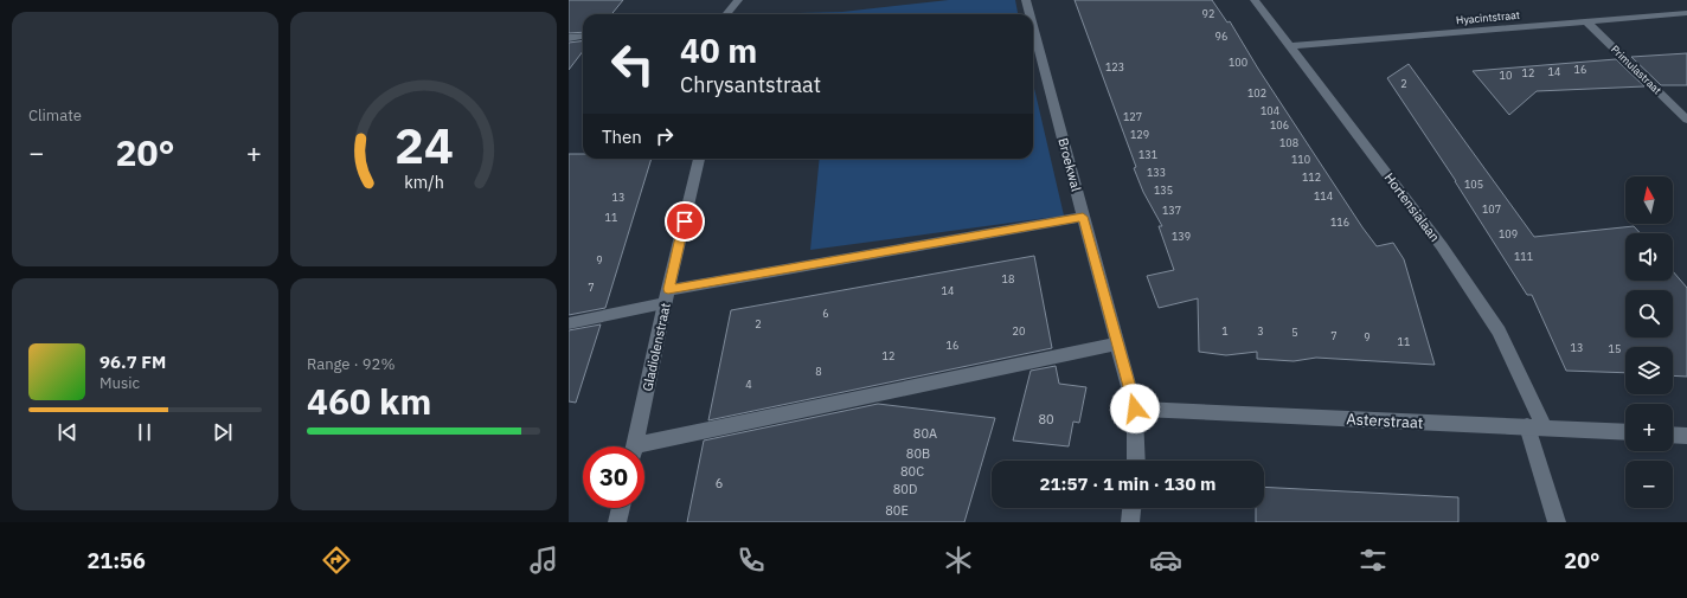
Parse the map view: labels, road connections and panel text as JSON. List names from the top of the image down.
{
  "streets": {
    "street": [
      "Hyacintstraat",
      "Primulastraat",
      "Broekwal",
      "Hortensialaan",
      "Gladiolenstraat",
      "Asterstraat"
    ]
  },
  "crossings": [
    ["Hyacintstraat", "Primulastraat"],
    ["Hyacintstraat", "Hortensialaan"],
    ["Broekwal", "Asterstraat"],
    ["Hortensialaan", "Asterstraat"]
  ],
  "house_numbers": [
    "92",
    "96",
    "100",
    "123",
    "16",
    "14",
    "12",
    "10",
    "2",
    "102",
    "104",
    "127",
    "106",
    "129",
    "108",
    "131",
    "110",
    "133",
    "112",
    "105",
    "135",
    "114",
    "13",
    "107",
    "137",
    "11",
    "116",
    "109",
    "139",
    "111",
    "9",
    "18",
    "7",
    "14",
    "6",
    "2",
    "20",
    "1",
    "3",
    "5",
    "7",
    "9",
    "11",
    "16",
    "13",
    "15",
    "12",
    "8",
    "4",
    "80",
    "80A",
    "80B",
    "80C",
    "6",
    "80D",
    "80E"
  ],
  "north": "top",
  "page": {
    "tile": [
      "Climate",
      ["Range · 92%", "460 km"]
    ],
    "turn": ["40 m", "Chrysantstraat"],
    "then": "Then",
    "heat": ["−", "20°", "+"],
    "map_buttons": ["+", "−"],
    "song": ["96.7 FM", "Music"],
    "limit": "30",
    "trip": "21:57 · 1 min · 130 m",
    "tabs": ["21:56", "20°"],
    "gauge": ["24", "km/h"]
  }
}
